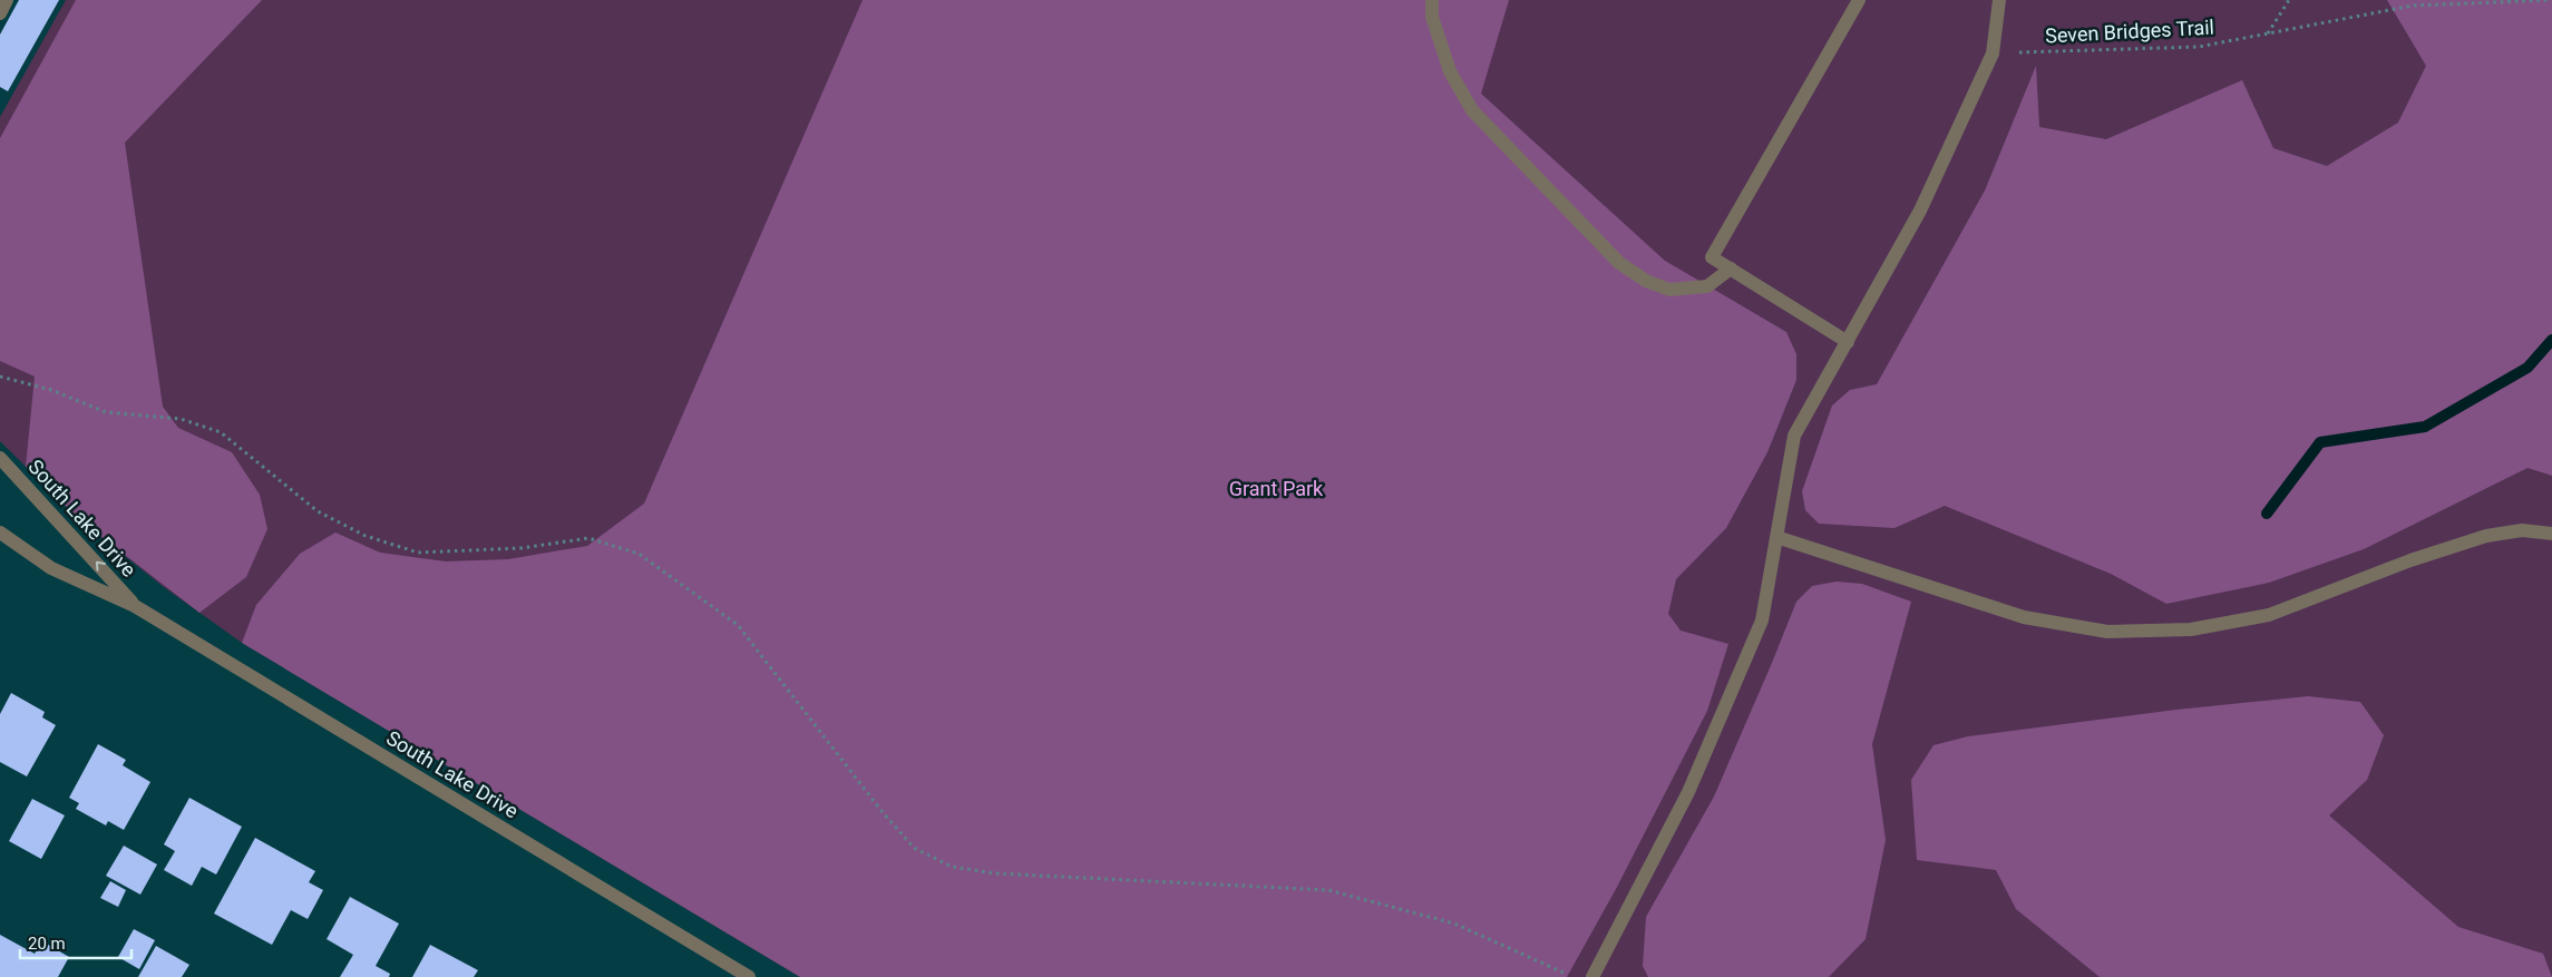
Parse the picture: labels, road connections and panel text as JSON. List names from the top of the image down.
{
  "streets": {
    "street": ["South Lake Drive"],
    "path": ["Seven Bridges Trail"]
  },
  "parks": ["Grant Park"],
  "scale_bar": "20 m"
}
